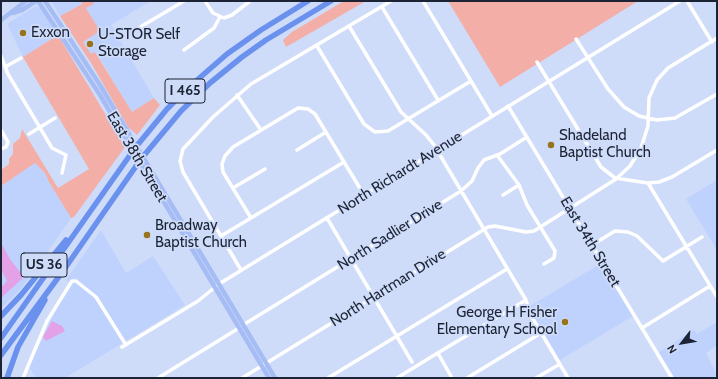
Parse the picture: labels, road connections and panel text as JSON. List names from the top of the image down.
{
  "streets": {
    "highway": ["I 465", "US 36"],
    "main road": ["East 38th Street"],
    "street": [
      "North Richardt Avenue",
      "North Sadlier Drive",
      "East 34th Street",
      "North Hartman Drive"
    ]
  },
  "crossings": [
    ["I 465", "US 36"],
    ["East 38th Street", "North Richardt Avenue"],
    ["East 38th Street", "North Sadlier Drive"],
    ["East 38th Street", "North Hartman Drive"],
    ["North Richardt Avenue", "East 34th Street"],
    ["North Sadlier Drive", "East 34th Street"]
  ],
  "places": [
    "Exxon",
    "U-STOR Self Storage",
    "Shadeland Baptist Church",
    "Broadway Baptist Church",
    "George H Fisher Elementary School"
  ],
  "north": "bottom left"
}
